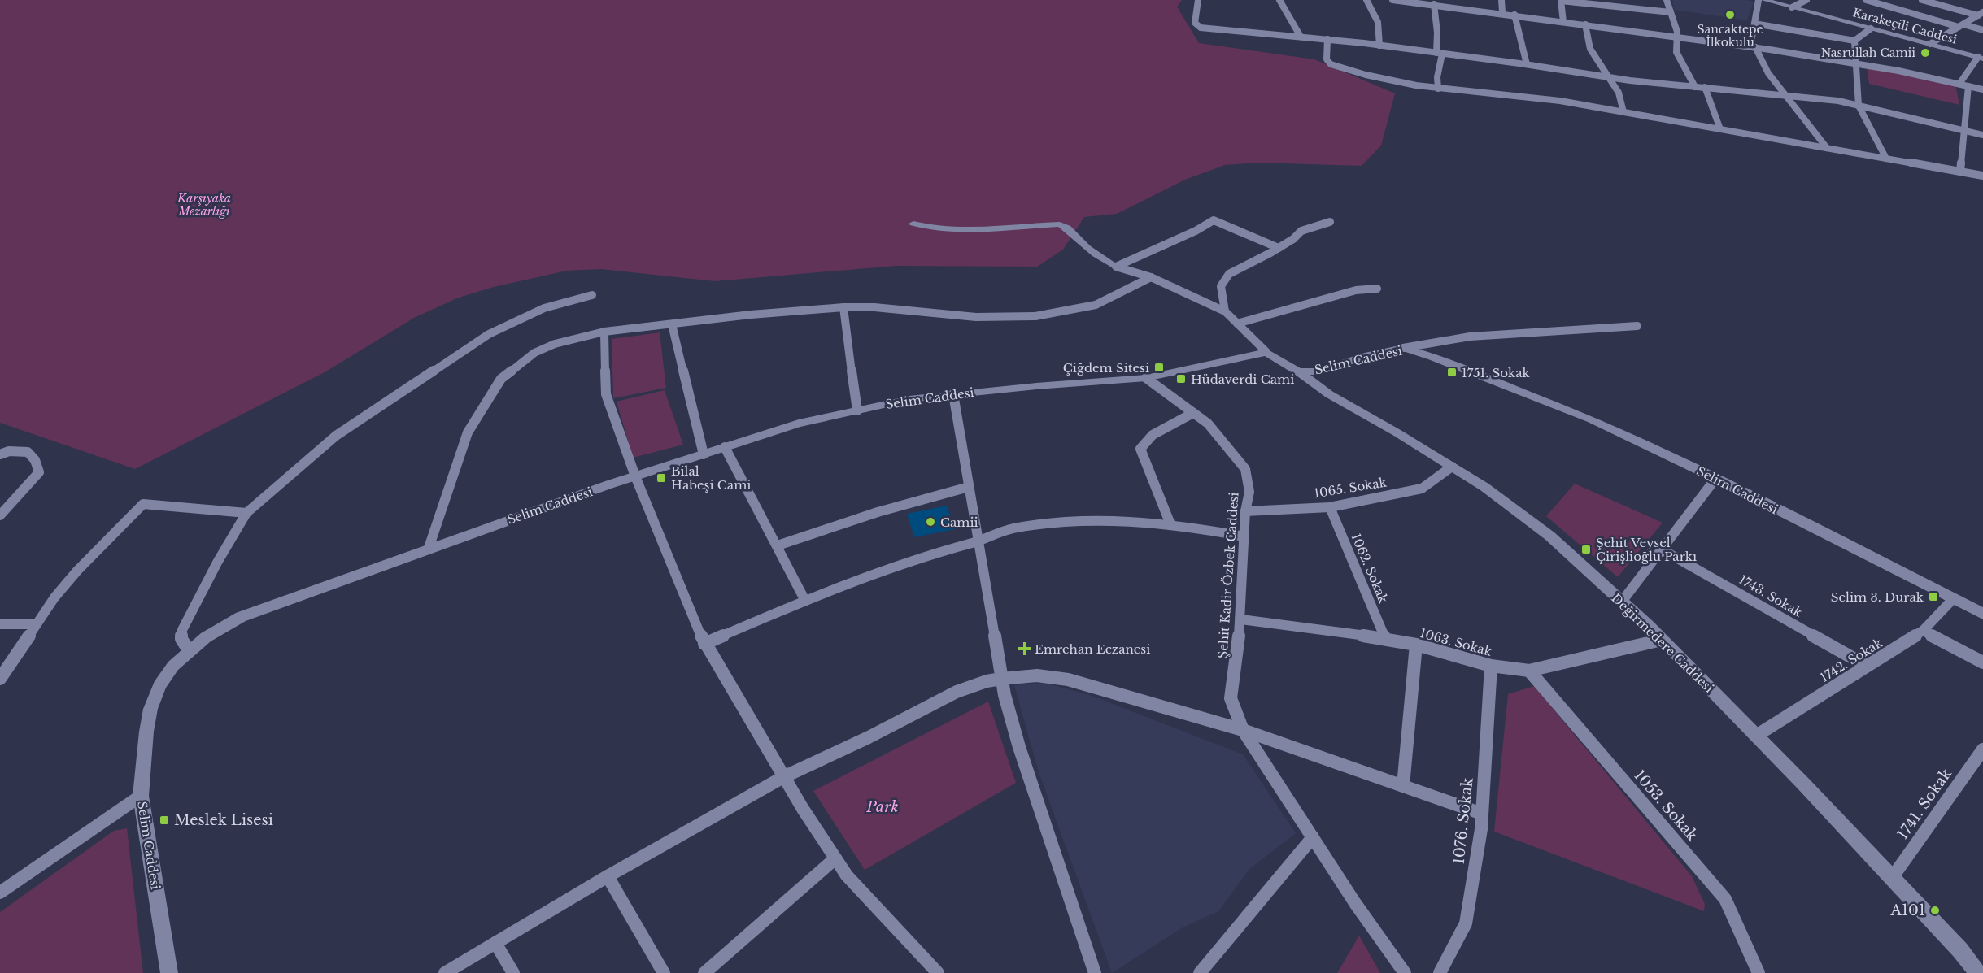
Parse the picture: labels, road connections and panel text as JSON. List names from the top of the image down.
{
  "streets": {
    "main road": ["Karakeçili Caddesi", "Selim Caddesi", "Değirmedere Caddesi"],
    "street": [
      "1065. Sokak",
      "1062. Sokak",
      "Şehit Kadir Özbek Caddesi",
      "1743. Sokak",
      "1063. Sokak",
      "1742. Sokak",
      "1741. Sokak",
      "1053. Sokak",
      "1076. Sokak"
    ]
  },
  "crossings": [
    ["Selim Caddesi", "Şehit Kadir Özbek Caddesi"],
    ["Selim Caddesi", "Değirmedere Caddesi"],
    ["Selim Caddesi", "1742. Sokak"],
    ["1065. Sokak", "1062. Sokak"],
    ["1065. Sokak", "Şehit Kadir Özbek Caddesi"],
    ["1065. Sokak", "Değirmedere Caddesi"],
    ["1062. Sokak", "1063. Sokak"],
    ["Şehit Kadir Özbek Caddesi", "1063. Sokak"],
    ["1743. Sokak", "1742. Sokak"],
    ["1063. Sokak", "Değirmedere Caddesi"],
    ["1063. Sokak", "1053. Sokak"],
    ["1063. Sokak", "1076. Sokak"],
    ["Değirmedere Caddesi", "1742. Sokak"],
    ["Değirmedere Caddesi", "1741. Sokak"]
  ],
  "parks": ["Karşıyaka Mezarlığı", "Park"],
  "places": {
    "other": [
      "Sancaktepe İlkokulu",
      "Nasrullah Camii",
      "Camii",
      "A101"
    ],
    "transit": [
      "Çiğdem Sitesi",
      "1751. Sokak",
      "Hüdaverdi Cami",
      "Bilal Habeşi Cami",
      "Şehit Veysel Çirişlioğlu Parkı",
      "Selim 3. Durak",
      "Meslek Lisesi"
    ],
    "health": ["Emrehan Eczanesi"]
  }
}
